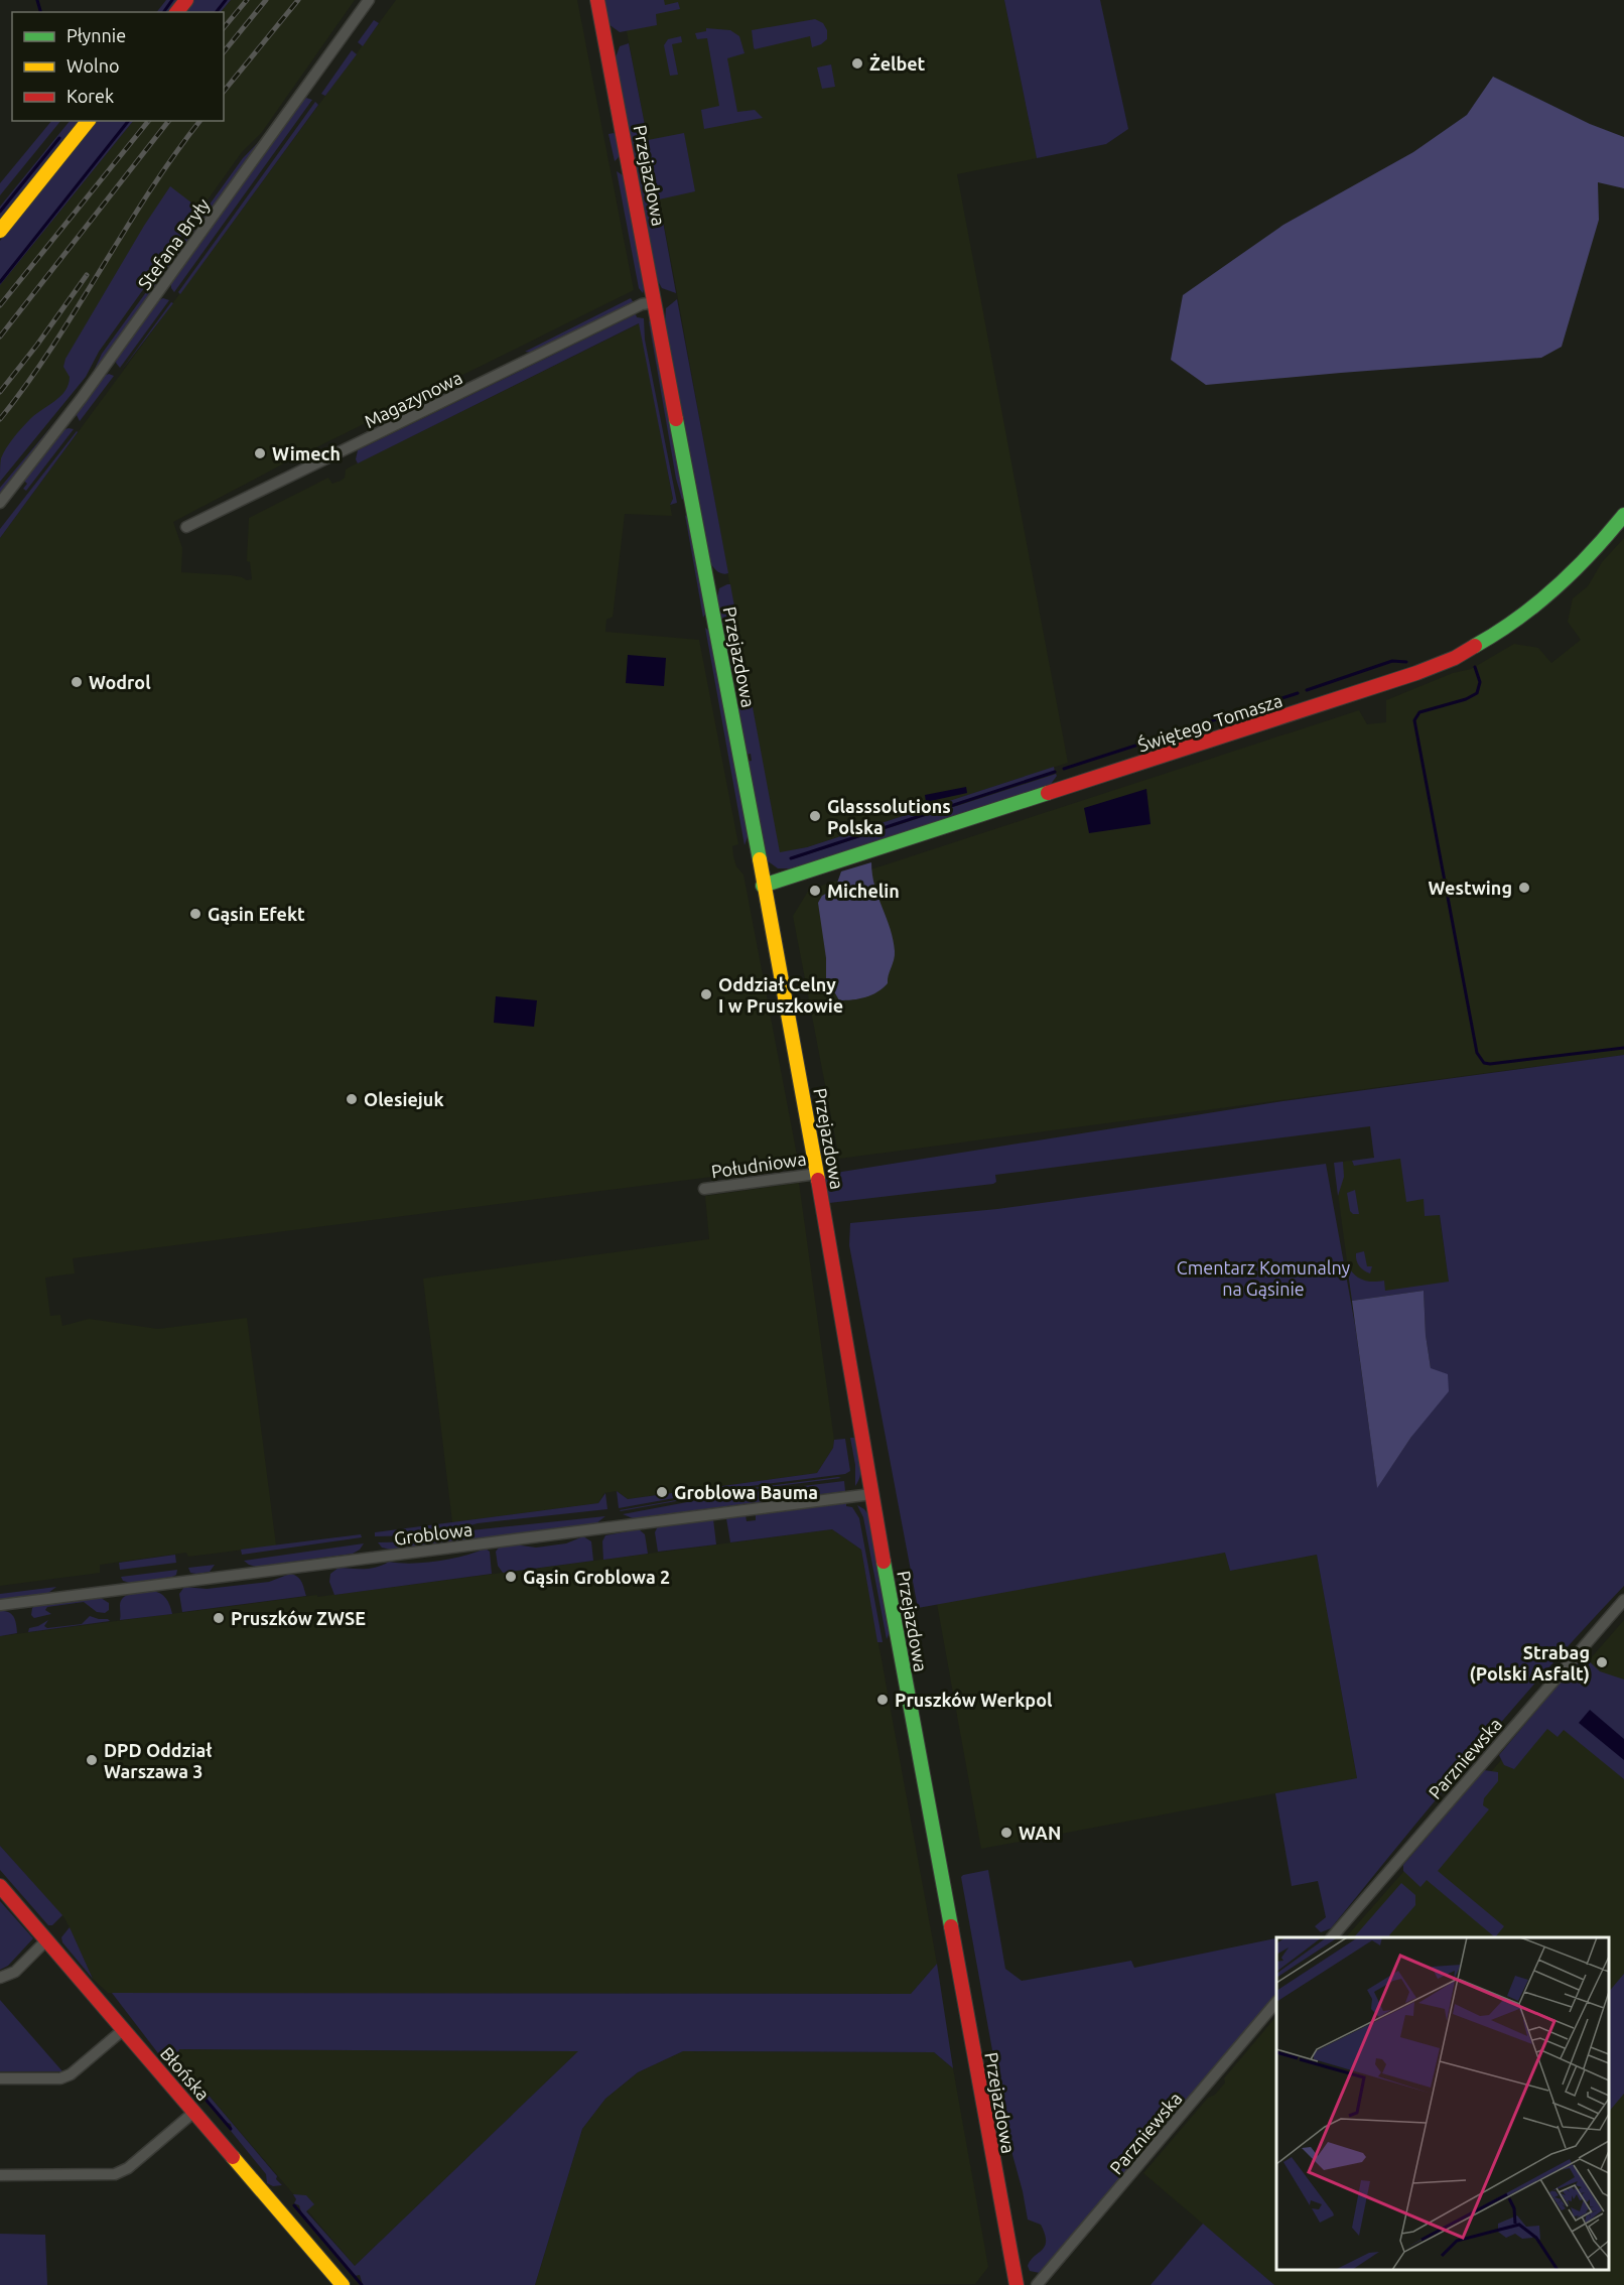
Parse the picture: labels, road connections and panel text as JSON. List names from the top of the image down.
{
  "streets": {
    "street": [
      "Przejazdowa",
      "Stefana Bryły",
      "Magazynowa",
      "Świętego Tomasza",
      "Południowa",
      "Groblowa",
      "Parzniewska",
      "Błońska"
    ]
  },
  "crossings": [
    ["Przejazdowa", "Magazynowa"],
    ["Przejazdowa", "Świętego Tomasza"],
    ["Przejazdowa", "Południowa"],
    ["Przejazdowa", "Groblowa"]
  ],
  "parks": ["Cmentarz Komunalny na Gąsinie"],
  "places": [
    "Żelbet",
    "Wimech",
    "Wodrol",
    "Glasssolutions Polska",
    "Westwing",
    "Michelin",
    "Gąsin Efekt",
    "Oddział Celny I w Pruszkowie",
    "Olesiejuk",
    "Groblowa Bauma",
    "Gąsin Groblowa 2",
    "Pruszków ZWSE",
    "Strabag (Polski Asfalt)",
    "Pruszków Werkpol",
    "DPD Oddział Warszawa 3",
    "WAN"
  ],
  "legend": ["Płynnie", "Wolno", "Korek"]
}
